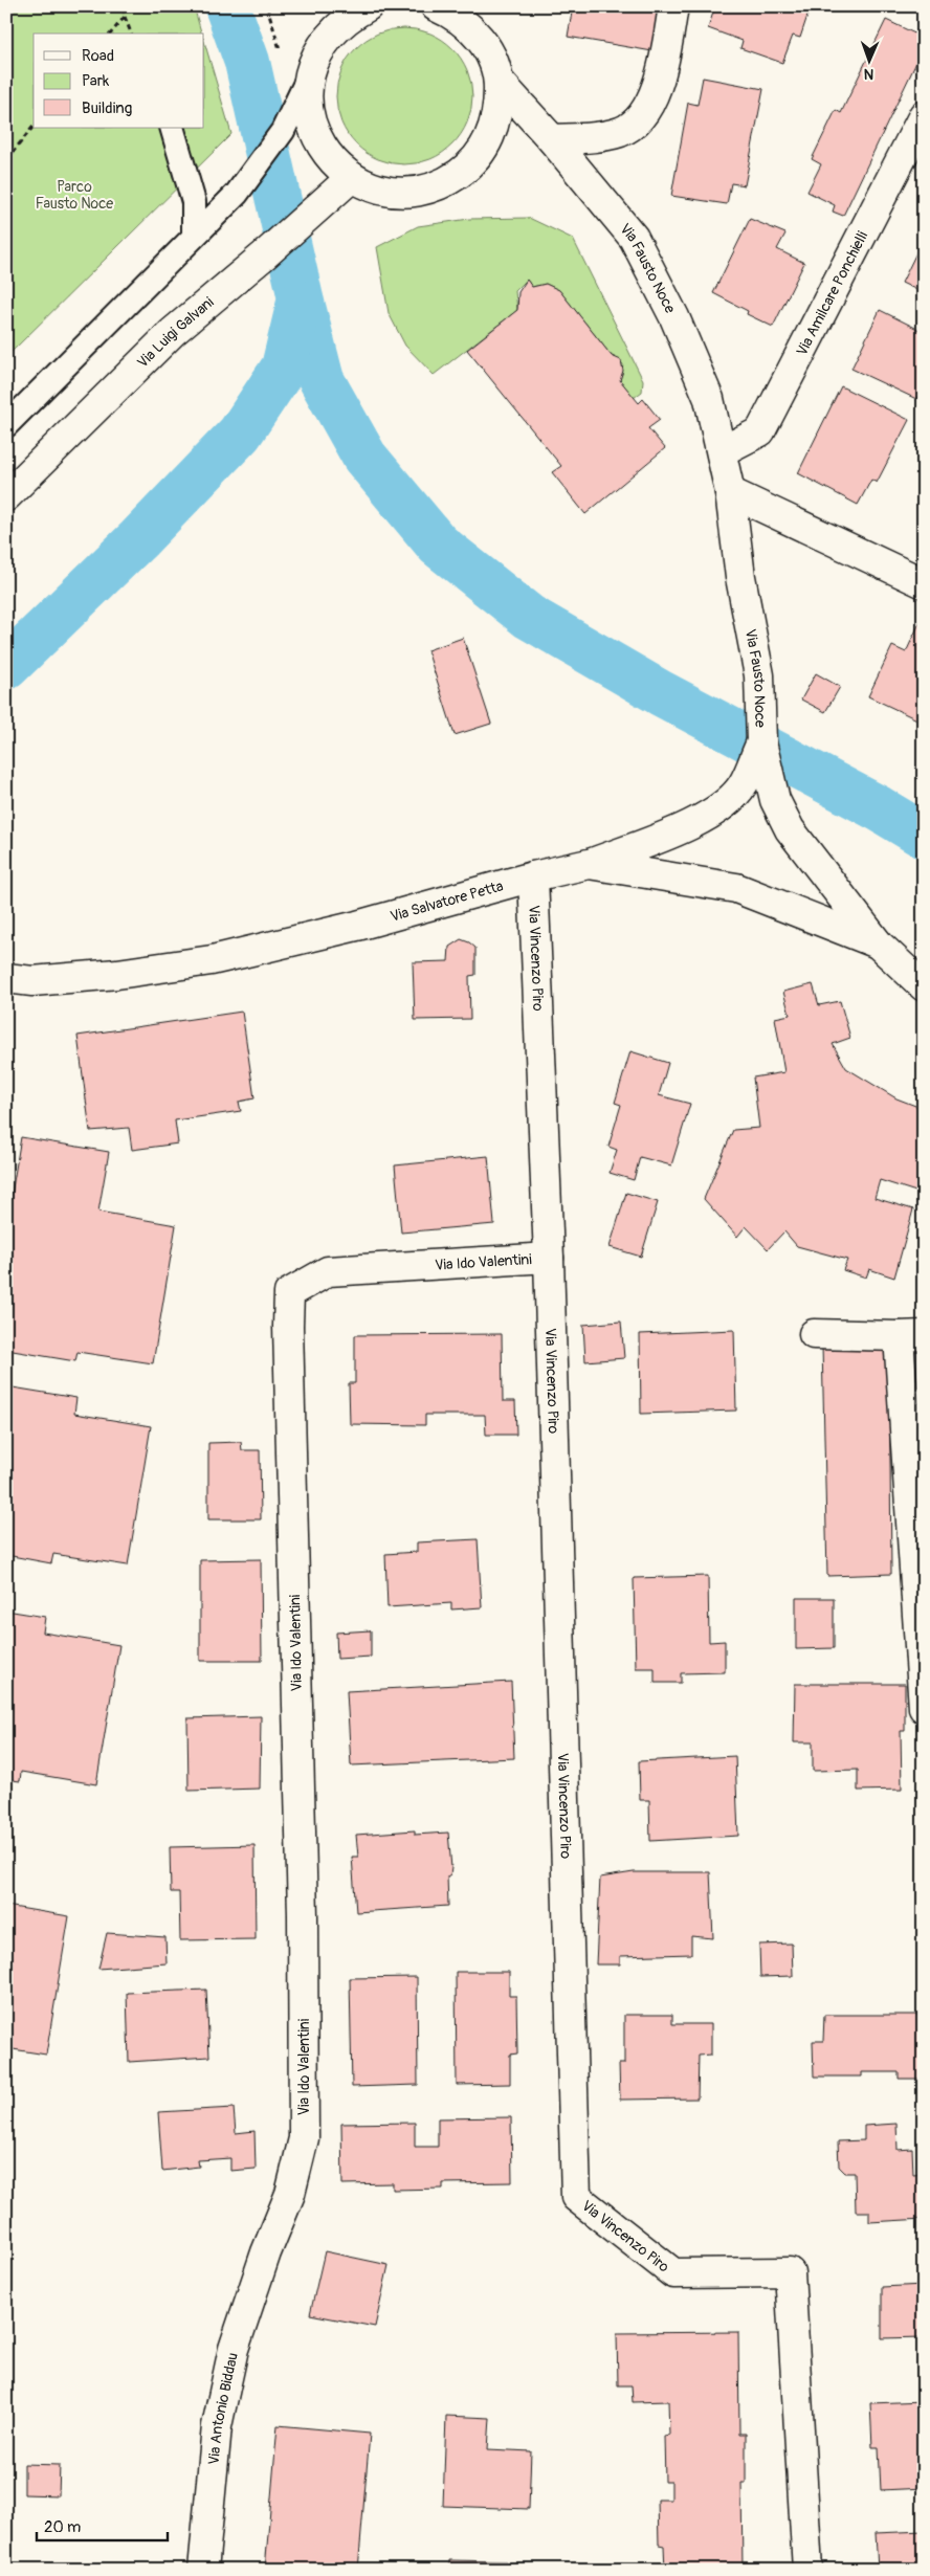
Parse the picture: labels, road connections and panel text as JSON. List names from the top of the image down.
{
  "streets": {
    "street": [
      "Via Fausto Noce",
      "Via Amilcare Ponchielli",
      "Via Luigi Galvani",
      "Via Salvatore Petta",
      "Via Vincenzo Piro",
      "Via Ido Valentini",
      "Via Antonio Biddau"
    ]
  },
  "crossings": [
    ["Via Fausto Noce", "Via Amilcare Ponchielli"],
    ["Via Fausto Noce", "Via Salvatore Petta"],
    ["Via Salvatore Petta", "Via Vincenzo Piro"],
    ["Via Vincenzo Piro", "Via Ido Valentini"],
    ["Via Ido Valentini", "Via Antonio Biddau"]
  ],
  "parks": ["Parco Fausto Noce"],
  "legend": ["Road", "Park", "Building"],
  "scale_bar": "20 m",
  "north": "bottom"
}
